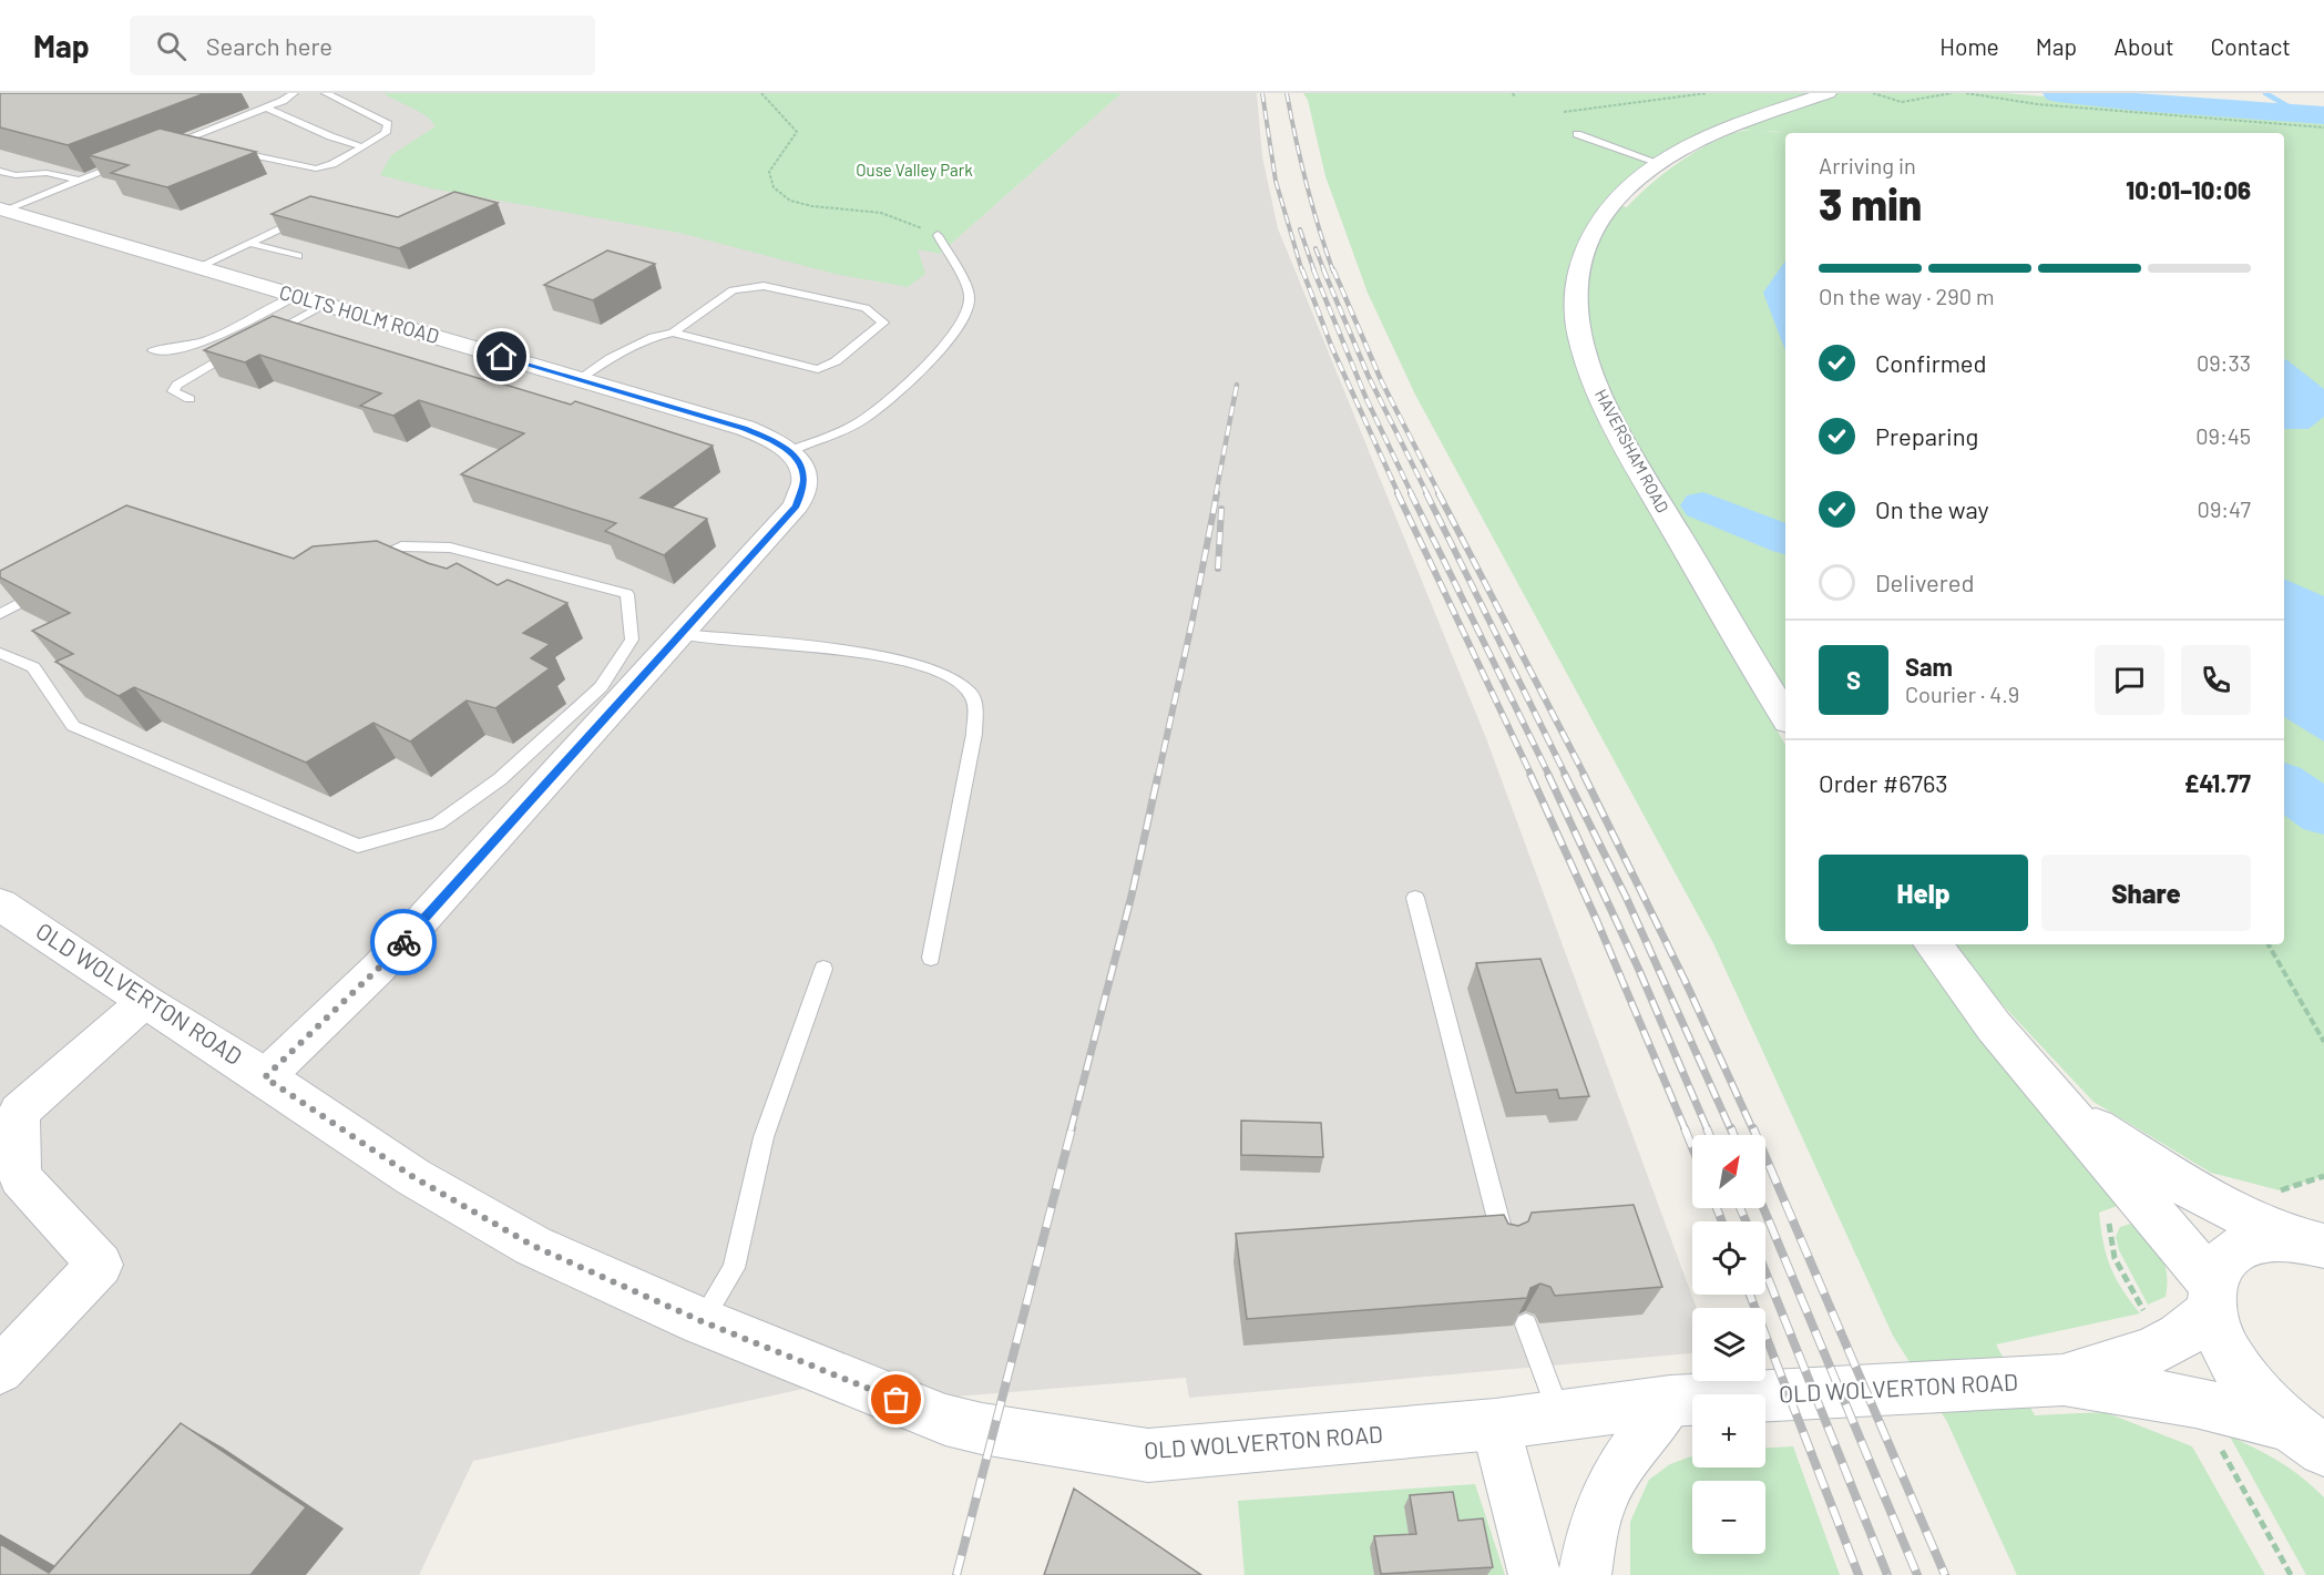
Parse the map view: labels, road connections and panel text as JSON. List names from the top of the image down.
{
  "streets": {
    "street": ["COLTS HOLM ROAD", "HAVERSHAM ROAD", "OLD WOLVERTON ROAD"]
  },
  "crossings": [
    ["COLTS HOLM ROAD", "OLD WOLVERTON ROAD"]
  ],
  "parks": ["Ouse Valley Park"],
  "north": "top right",
  "page": {
    "header": "Map",
    "search": "Search here",
    "nav": [
      "Home",
      "Map",
      "About",
      "Contact"
    ],
    "heading": ["3 min", "Arriving in", "10:01–10:06"],
    "panel": [
      "Sam",
      "Courier · 4.9",
      "Order #6763",
      "£41.77"
    ],
    "bar": "On the way · 290 m",
    "list": [
      ["Confirmed", "09:33"],
      ["Preparing", "09:45"],
      ["On the way", "09:47"],
      "Delivered"
    ],
    "round": "S",
    "buttons": ["Help", "Share"],
    "map_buttons": ["+", "−"]
  }
}
